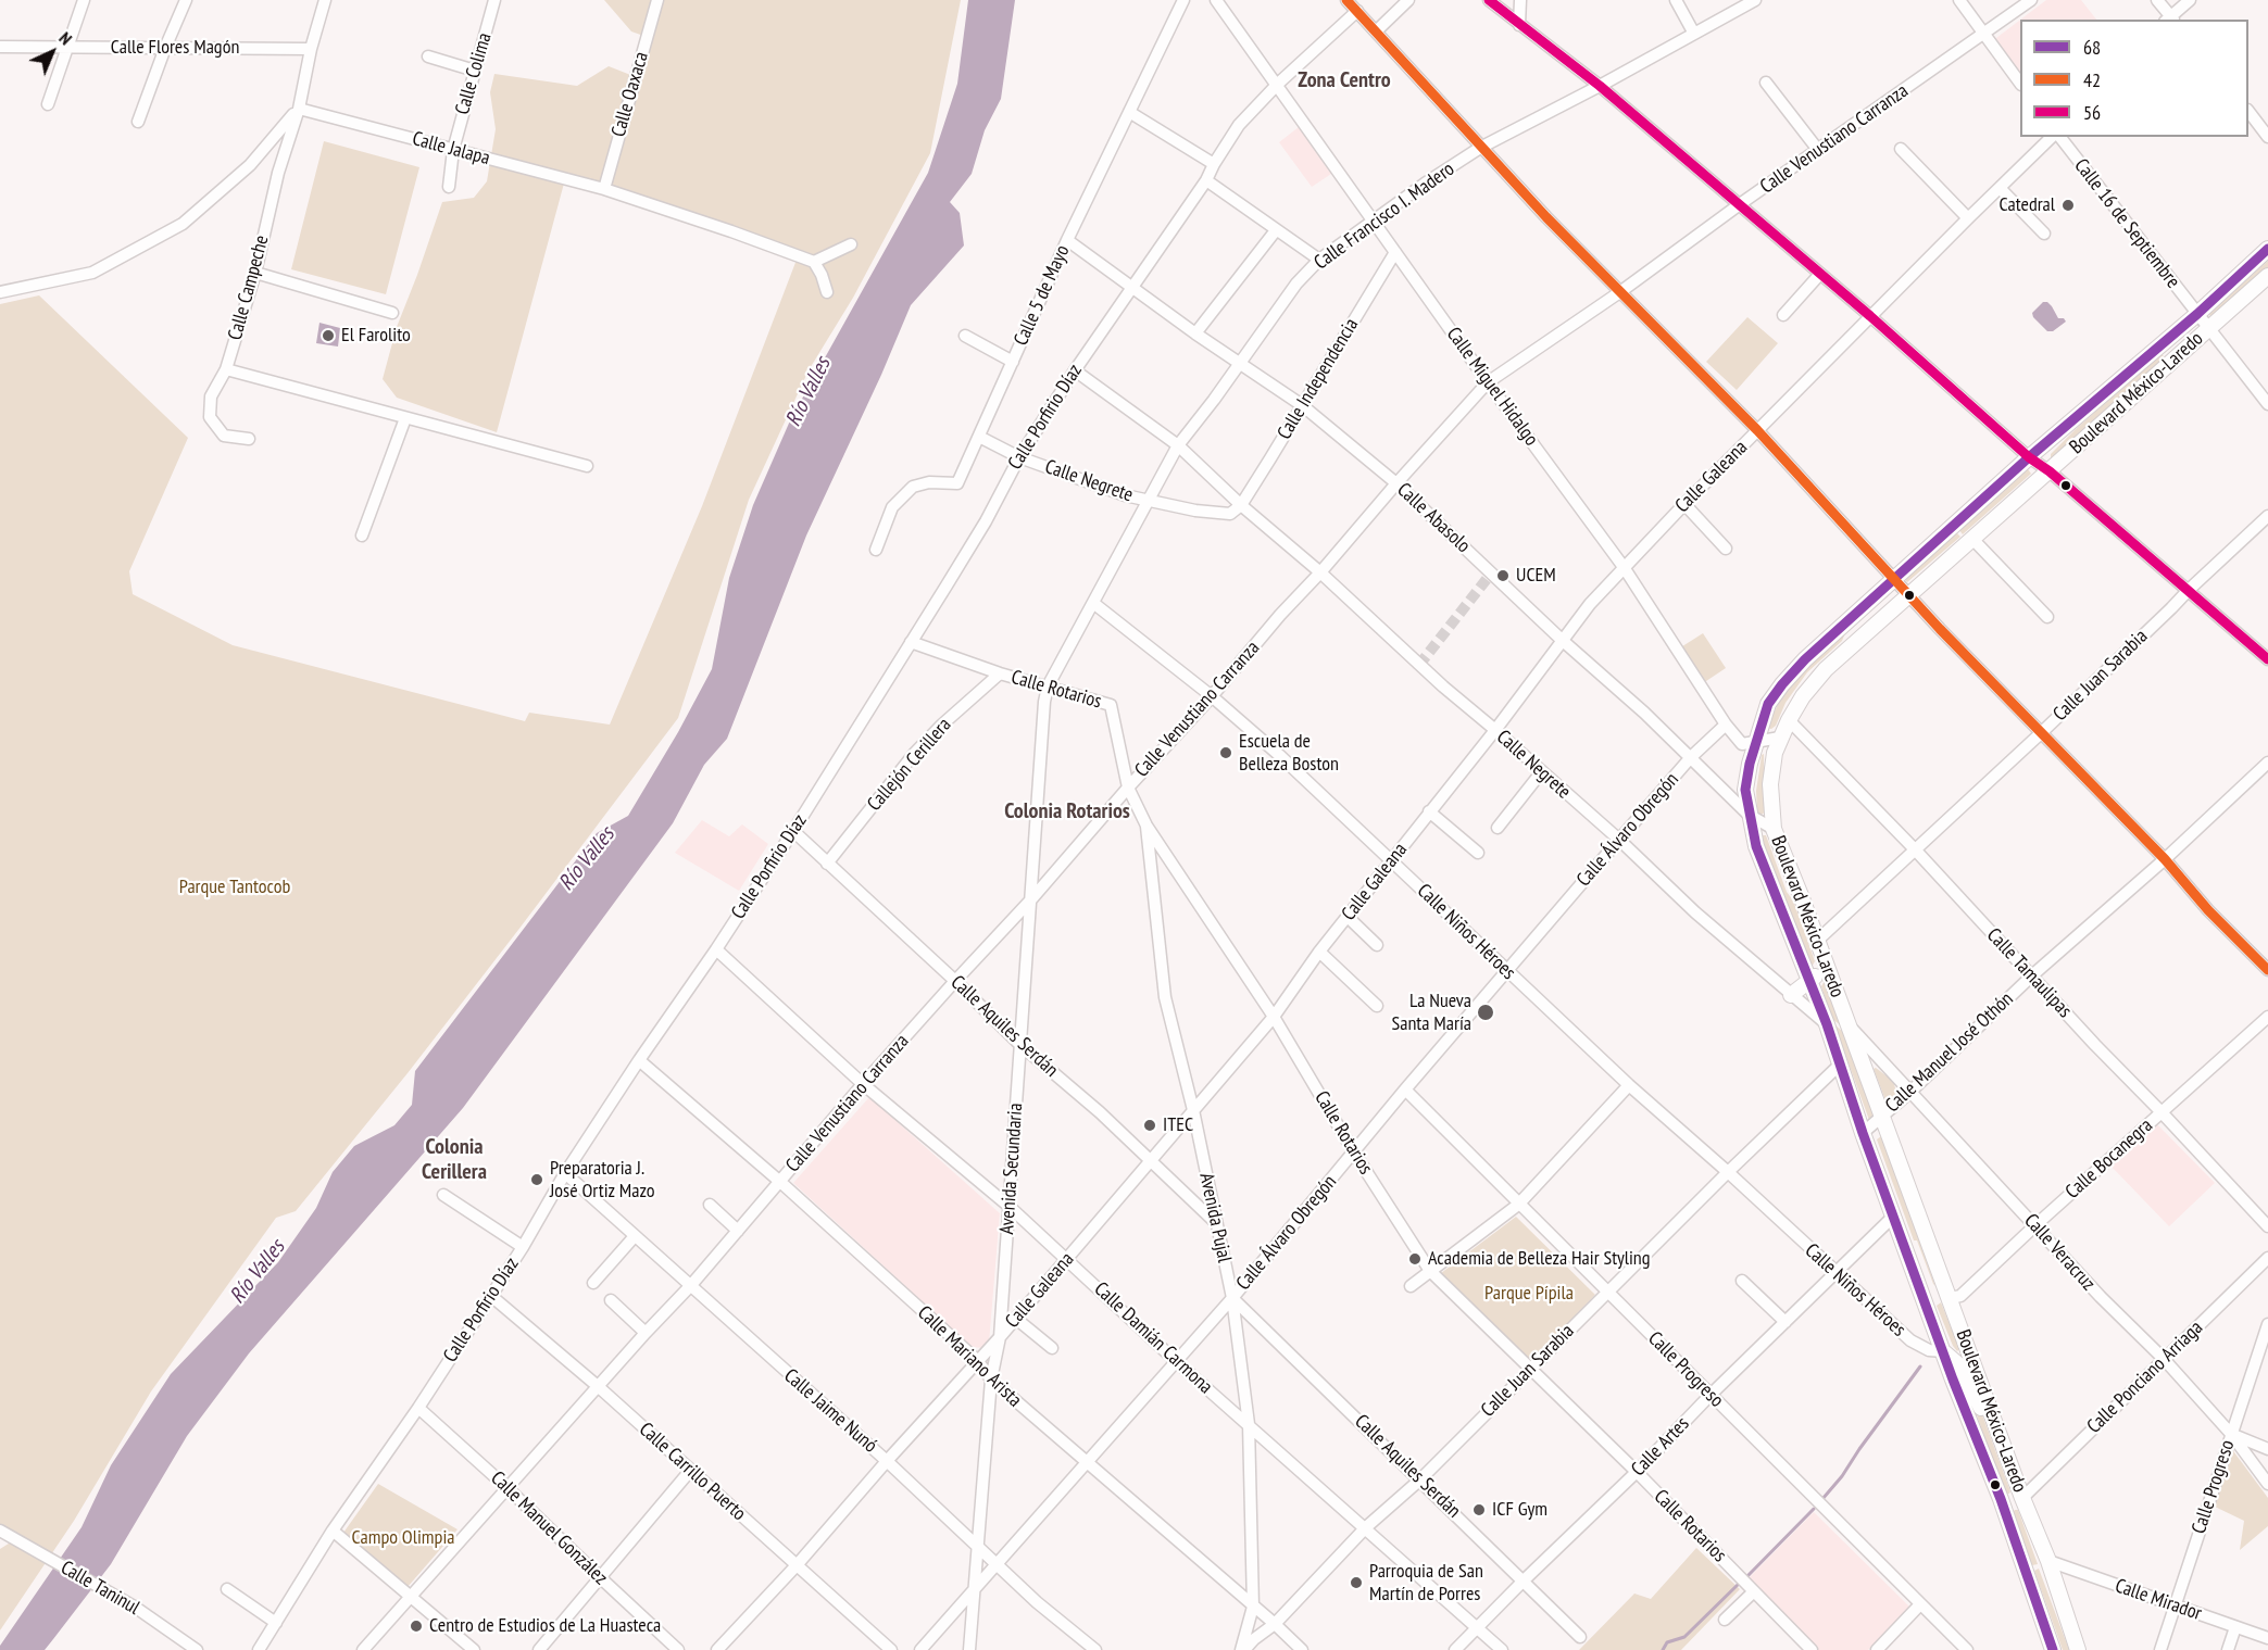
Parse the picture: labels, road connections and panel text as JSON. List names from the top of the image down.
{
  "streets": {
    "main road": ["Boulevard México-Laredo"],
    "street": [
      "Calle Flores Magón",
      "Calle Colima",
      "Calle Oaxaca",
      "Calle Venustiano Carranza",
      "Calle Jalapa",
      "Calle Francisco I. Madero",
      "Calle 16 de Septiembre",
      "Calle Campeche",
      "Calle 5 de Mayo",
      "Calle Independencia",
      "Calle Miguel Hidalgo",
      "Calle Porfirio Díaz",
      "Calle Galeana",
      "Calle Negrete",
      "Calle Abasolo",
      "Calle Juan Sarabia",
      "Calle Rotarios",
      "Callejón Cerillera",
      "Calle Álvaro Obregón",
      "Calle Niños Héroes",
      "Calle Tamaulipas",
      "Calle Aquiles Serdán",
      "Calle Manuel José Othón",
      "Calle Bocanegra",
      "Avenida Secundaria",
      "Avenida Pujal",
      "Calle Veracruz",
      "Calle Damián Carmona",
      "Calle Mariano Arista",
      "Calle Progreso",
      "Calle Ponciano Arriaga",
      "Calle Jaime Nunó",
      "Calle Artes",
      "Calle Carrillo Puerto",
      "Calle Manuel González",
      "Calle Taninul",
      "Calle Mirador"
    ]
  },
  "crossings": [
    ["Calle Flores Magón", "Calle Campeche"],
    ["Calle Colima", "Calle Jalapa"],
    ["Calle Oaxaca", "Calle Jalapa"],
    ["Calle Venustiano Carranza", "Calle Miguel Hidalgo"],
    ["Calle Venustiano Carranza", "Calle Negrete"],
    ["Calle Venustiano Carranza", "Calle Abasolo"],
    ["Calle Venustiano Carranza", "Calle Rotarios"],
    ["Calle Venustiano Carranza", "Calle Niños Héroes"],
    ["Calle Venustiano Carranza", "Calle Aquiles Serdán"],
    ["Calle Venustiano Carranza", "Avenida Secundaria"],
    ["Calle Venustiano Carranza", "Calle Damián Carmona"],
    ["Calle Venustiano Carranza", "Calle Mariano Arista"],
    ["Calle Venustiano Carranza", "Calle Jaime Nunó"],
    ["Calle Venustiano Carranza", "Calle Carrillo Puerto"],
    ["Calle Venustiano Carranza", "Calle Manuel González"],
    ["Calle Jalapa", "Calle Campeche"],
    ["Calle Francisco I. Madero", "Calle Miguel Hidalgo"],
    ["Calle Francisco I. Madero", "Calle Negrete"],
    ["Calle Francisco I. Madero", "Calle Abasolo"],
    ["Calle Francisco I. Madero", "Calle Rotarios"],
    ["Calle Francisco I. Madero", "Calle Niños Héroes"],
    ["Calle Francisco I. Madero", "Avenida Secundaria"],
    ["Calle 16 de Septiembre", "Boulevard México-Laredo"],
    ["Calle 5 de Mayo", "Calle Negrete"],
    ["Calle 5 de Mayo", "Calle Abasolo"],
    ["Calle Independencia", "Calle Miguel Hidalgo"],
    ["Calle Independencia", "Calle Negrete"],
    ["Calle Independencia", "Calle Abasolo"],
    ["Calle Miguel Hidalgo", "Boulevard México-Laredo"],
    ["Calle Miguel Hidalgo", "Calle Porfirio Díaz"],
    ["Calle Miguel Hidalgo", "Calle Galeana"],
    ["Calle Miguel Hidalgo", "Calle Álvaro Obregón"],
    ["Boulevard México-Laredo", "Calle Negrete"],
    ["Boulevard México-Laredo", "Calle Abasolo"],
    ["Boulevard México-Laredo", "Calle Juan Sarabia"],
    ["Boulevard México-Laredo", "Calle Niños Héroes"],
    ["Boulevard México-Laredo", "Calle Tamaulipas"],
    ["Boulevard México-Laredo", "Calle Manuel José Othón"],
    ["Boulevard México-Laredo", "Calle Bocanegra"],
    ["Boulevard México-Laredo", "Calle Veracruz"],
    ["Boulevard México-Laredo", "Calle Ponciano Arriaga"],
    ["Boulevard México-Laredo", "Calle Artes"],
    ["Boulevard México-Laredo", "Calle Mirador"],
    ["Calle Porfirio Díaz", "Calle Negrete"],
    ["Calle Porfirio Díaz", "Calle Abasolo"],
    ["Calle Porfirio Díaz", "Calle Rotarios"],
    ["Calle Porfirio Díaz", "Calle Aquiles Serdán"],
    ["Calle Porfirio Díaz", "Calle Damián Carmona"],
    ["Calle Porfirio Díaz", "Calle Mariano Arista"],
    ["Calle Porfirio Díaz", "Calle Jaime Nunó"],
    ["Calle Porfirio Díaz", "Calle Carrillo Puerto"],
    ["Calle Porfirio Díaz", "Calle Manuel González"],
    ["Calle Galeana", "Calle Negrete"],
    ["Calle Galeana", "Calle Abasolo"],
    ["Calle Galeana", "Calle Rotarios"],
    ["Calle Galeana", "Calle Niños Héroes"],
    ["Calle Galeana", "Calle Aquiles Serdán"],
    ["Calle Galeana", "Avenida Secundaria"],
    ["Calle Galeana", "Avenida Pujal"],
    ["Calle Galeana", "Calle Damián Carmona"],
    ["Calle Galeana", "Calle Mariano Arista"],
    ["Calle Galeana", "Calle Jaime Nunó"],
    ["Calle Galeana", "Calle Carrillo Puerto"],
    ["Calle Negrete", "Calle Álvaro Obregón"],
    ["Calle Abasolo", "Calle Álvaro Obregón"],
    ["Calle Juan Sarabia", "Calle Rotarios"],
    ["Calle Juan Sarabia", "Calle Niños Héroes"],
    ["Calle Juan Sarabia", "Calle Tamaulipas"],
    ["Calle Juan Sarabia", "Calle Aquiles Serdán"],
    ["Calle Juan Sarabia", "Avenida Pujal"],
    ["Calle Juan Sarabia", "Calle Damián Carmona"],
    ["Calle Juan Sarabia", "Calle Mariano Arista"],
    ["Calle Juan Sarabia", "Calle Progreso"],
    ["Calle Rotarios", "Callejón Cerillera"],
    ["Calle Rotarios", "Calle Álvaro Obregón"],
    ["Calle Rotarios", "Avenida Secundaria"],
    ["Calle Rotarios", "Avenida Pujal"],
    ["Calle Rotarios", "Calle Artes"],
    ["Callejón Cerillera", "Calle Aquiles Serdán"],
    ["Calle Álvaro Obregón", "Calle Niños Héroes"],
    ["Calle Álvaro Obregón", "Calle Aquiles Serdán"],
    ["Calle Álvaro Obregón", "Avenida Secundaria"],
    ["Calle Álvaro Obregón", "Avenida Pujal"],
    ["Calle Álvaro Obregón", "Calle Damián Carmona"],
    ["Calle Álvaro Obregón", "Calle Mariano Arista"],
    ["Calle Álvaro Obregón", "Calle Progreso"],
    ["Calle Álvaro Obregón", "Calle Jaime Nunó"],
    ["Calle Niños Héroes", "Calle Artes"],
    ["Calle Tamaulipas", "Calle Manuel José Othón"],
    ["Calle Tamaulipas", "Calle Bocanegra"],
    ["Calle Aquiles Serdán", "Avenida Secundaria"],
    ["Calle Aquiles Serdán", "Avenida Pujal"],
    ["Calle Aquiles Serdán", "Calle Artes"],
    ["Calle Manuel José Othón", "Calle Veracruz"],
    ["Calle Bocanegra", "Calle Veracruz"],
    ["Avenida Secundaria", "Calle Damián Carmona"],
    ["Avenida Secundaria", "Calle Mariano Arista"],
    ["Avenida Secundaria", "Calle Jaime Nunó"],
    ["Avenida Pujal", "Calle Damián Carmona"],
    ["Avenida Pujal", "Calle Mariano Arista"],
    ["Calle Veracruz", "Calle Progreso"],
    ["Calle Veracruz", "Calle Ponciano Arriaga"],
    ["Calle Damián Carmona", "Calle Artes"],
    ["Calle Progreso", "Calle Artes"],
    ["Calle Progreso", "Calle Mirador"]
  ],
  "districts": ["Zona Centro", "Colonia Rotarios", "Colonia Cerillera"],
  "water": ["Río Valles"],
  "parks": ["Parque Tantocob", "Parque Pípila", "Campo Olimpia"],
  "places": [
    "Catedral",
    "El Farolito",
    "UCEM",
    "Escuela de Belleza Boston",
    "La Nueva Santa María",
    "ITEC",
    "Preparatoria J. José Ortiz Mazo",
    "Academia de Belleza Hair Styling",
    "ICF Gym",
    "Parroquia de San Martín de Porres",
    "Centro de Estudios de La Huasteca"
  ],
  "lines": ["transit line 42", "transit line 56", "transit line 68"],
  "legend": ["68", "42", "56"],
  "north": "top right"
}
